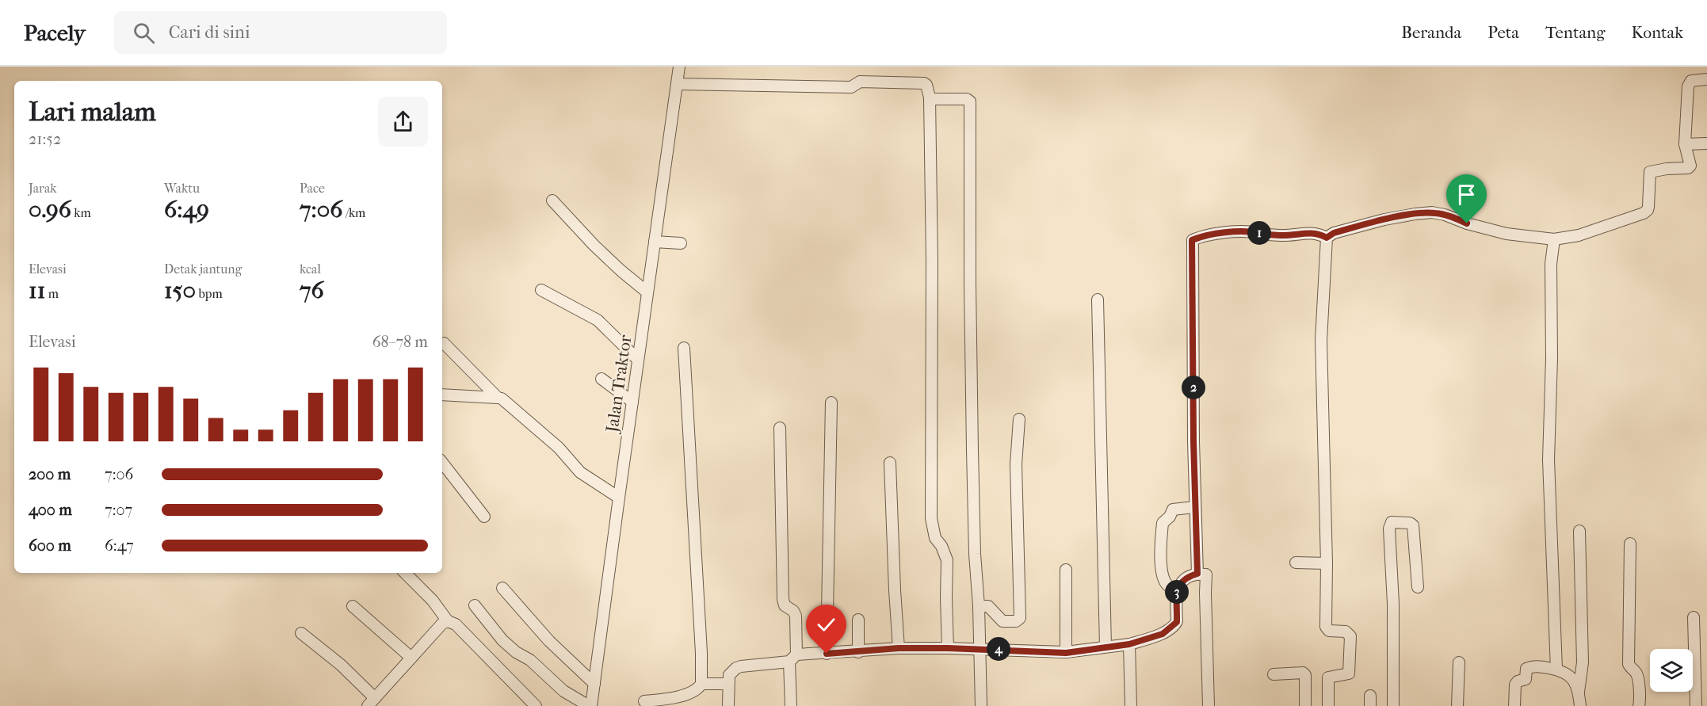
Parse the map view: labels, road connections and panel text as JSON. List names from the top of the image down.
{
  "streets": {
    "street": ["Jalan Traktor"]
  },
  "page": {
    "header": "Pacely",
    "search": "Cari di sini",
    "nav": [
      "Beranda",
      "Peta",
      "Tentang",
      "Kontak"
    ],
    "heading": ["Lari malam", "21:52"],
    "stats": [
      ["Jarak", "0.96 km"],
      ["Waktu", "6:49"],
      ["Pace", "7:06 /km"],
      ["Elevasi", "11 m"],
      ["Detak jantung", "150 bpm"],
      ["kcal", "76"]
    ],
    "pins": [
      "1",
      "2",
      "3",
      "4"
    ],
    "chart": ["Elevasi", "68–78 m"],
    "list": [
      {
        "name": "200 m",
        "note": "7:06"
      },
      {
        "name": "400 m",
        "note": "7:07"
      },
      {
        "name": "600 m",
        "note": "6:47"
      }
    ]
  }
}
